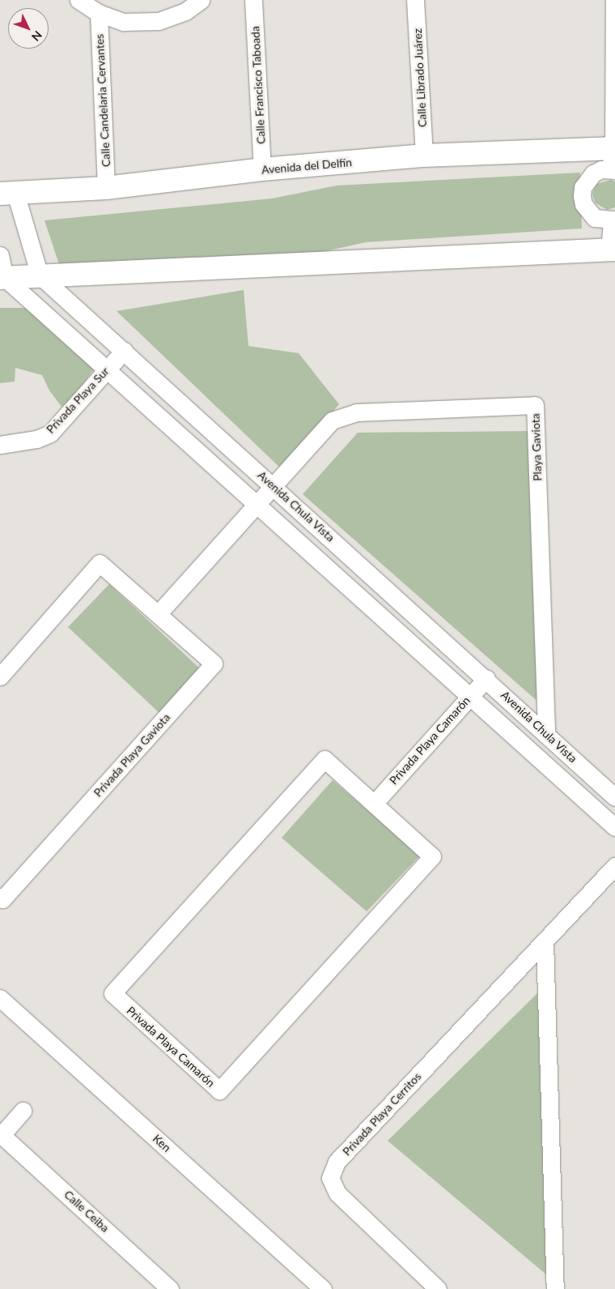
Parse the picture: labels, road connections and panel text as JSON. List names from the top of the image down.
{
  "streets": {
    "street": [
      "Calle Librado Juárez",
      "Calle Francisco Taboada",
      "Calle Candelaria Cervantes",
      "Avenida del Delfín",
      "Privada Playa Sur",
      "Playa Gaviota",
      "Avenida Chula Vista",
      "Privada Playa Camarón",
      "Privada Playa Gaviota",
      "Privada Playa Cerritos",
      "Ken",
      "Calle Ceiba"
    ]
  },
  "crossings": [
    ["Calle Librado Juárez", "Avenida del Delfín"],
    ["Calle Francisco Taboada", "Avenida del Delfín"],
    ["Calle Candelaria Cervantes", "Avenida del Delfín"],
    ["Privada Playa Sur", "Avenida Chula Vista"],
    ["Playa Gaviota", "Avenida Chula Vista"],
    ["Avenida Chula Vista", "Privada Playa Camarón"]
  ],
  "north": "bottom right"
}
